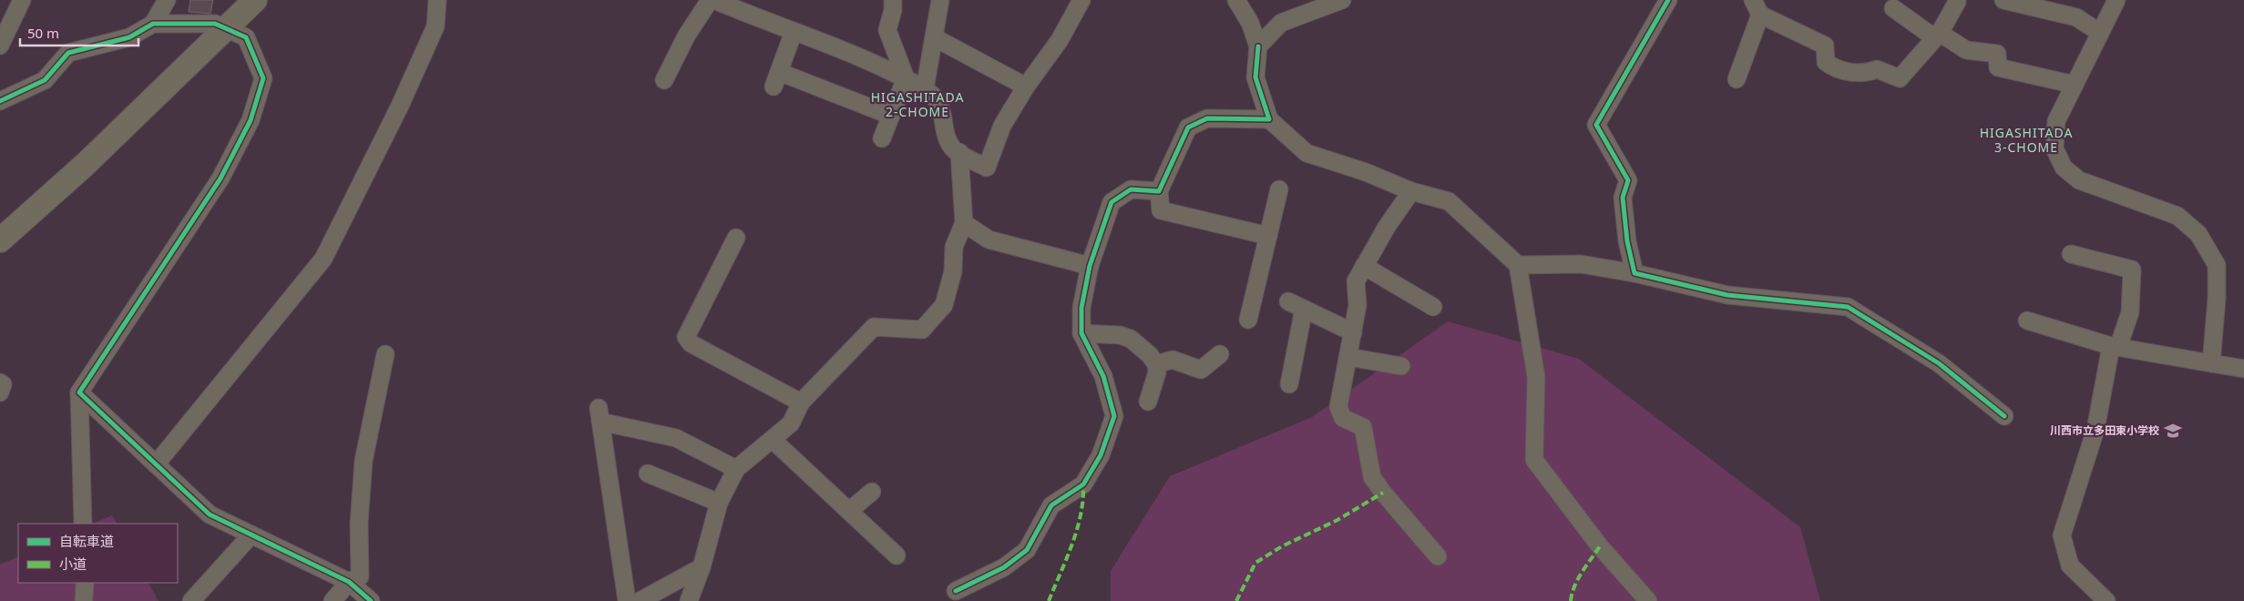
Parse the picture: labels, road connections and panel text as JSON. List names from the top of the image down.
{
  "districts": ["HIGASHITADA 2-CHOME", "HIGASHITADA 3-CHOME"],
  "places": {
    "school or university": ["川西市立多田東小学校"]
  },
  "legend": ["自転車道", "小道"],
  "scale_bar": "50 m"
}
